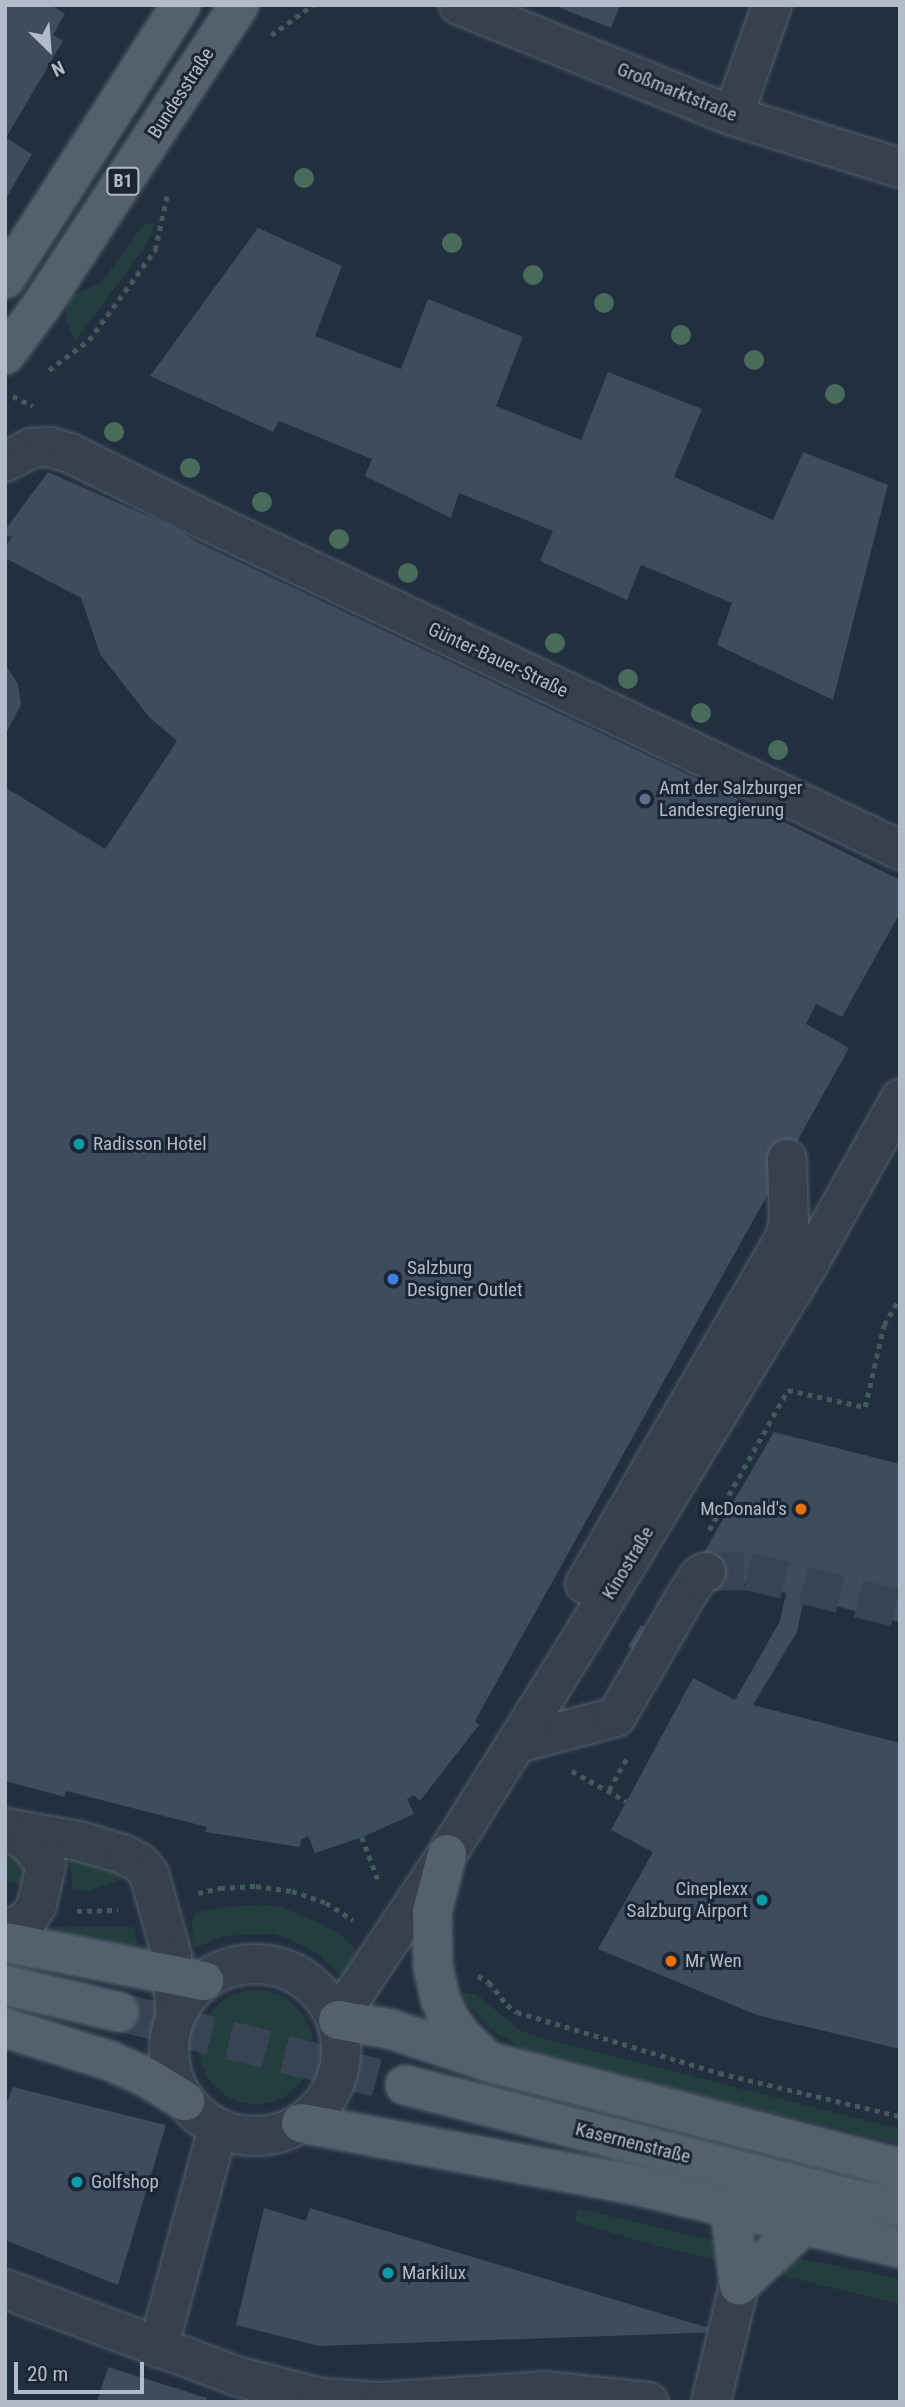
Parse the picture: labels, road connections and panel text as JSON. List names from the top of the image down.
{
  "streets": {
    "main road": ["Bundesstraße", "B1", "Kasernenstraße"],
    "street": ["Großmarktstraße", "Günter-Bauer-Straße", "Kinostraße"]
  },
  "places": [
    "Amt der Salzburger Landesregierung",
    "Radisson Hotel",
    "Salzburg Designer Outlet",
    "McDonald's",
    "Cineplexx Salzburg Airport",
    "Mr Wen",
    "Golfshop",
    "Markilux"
  ],
  "scale_bar": "20 m",
  "north": "bottom right"
}
